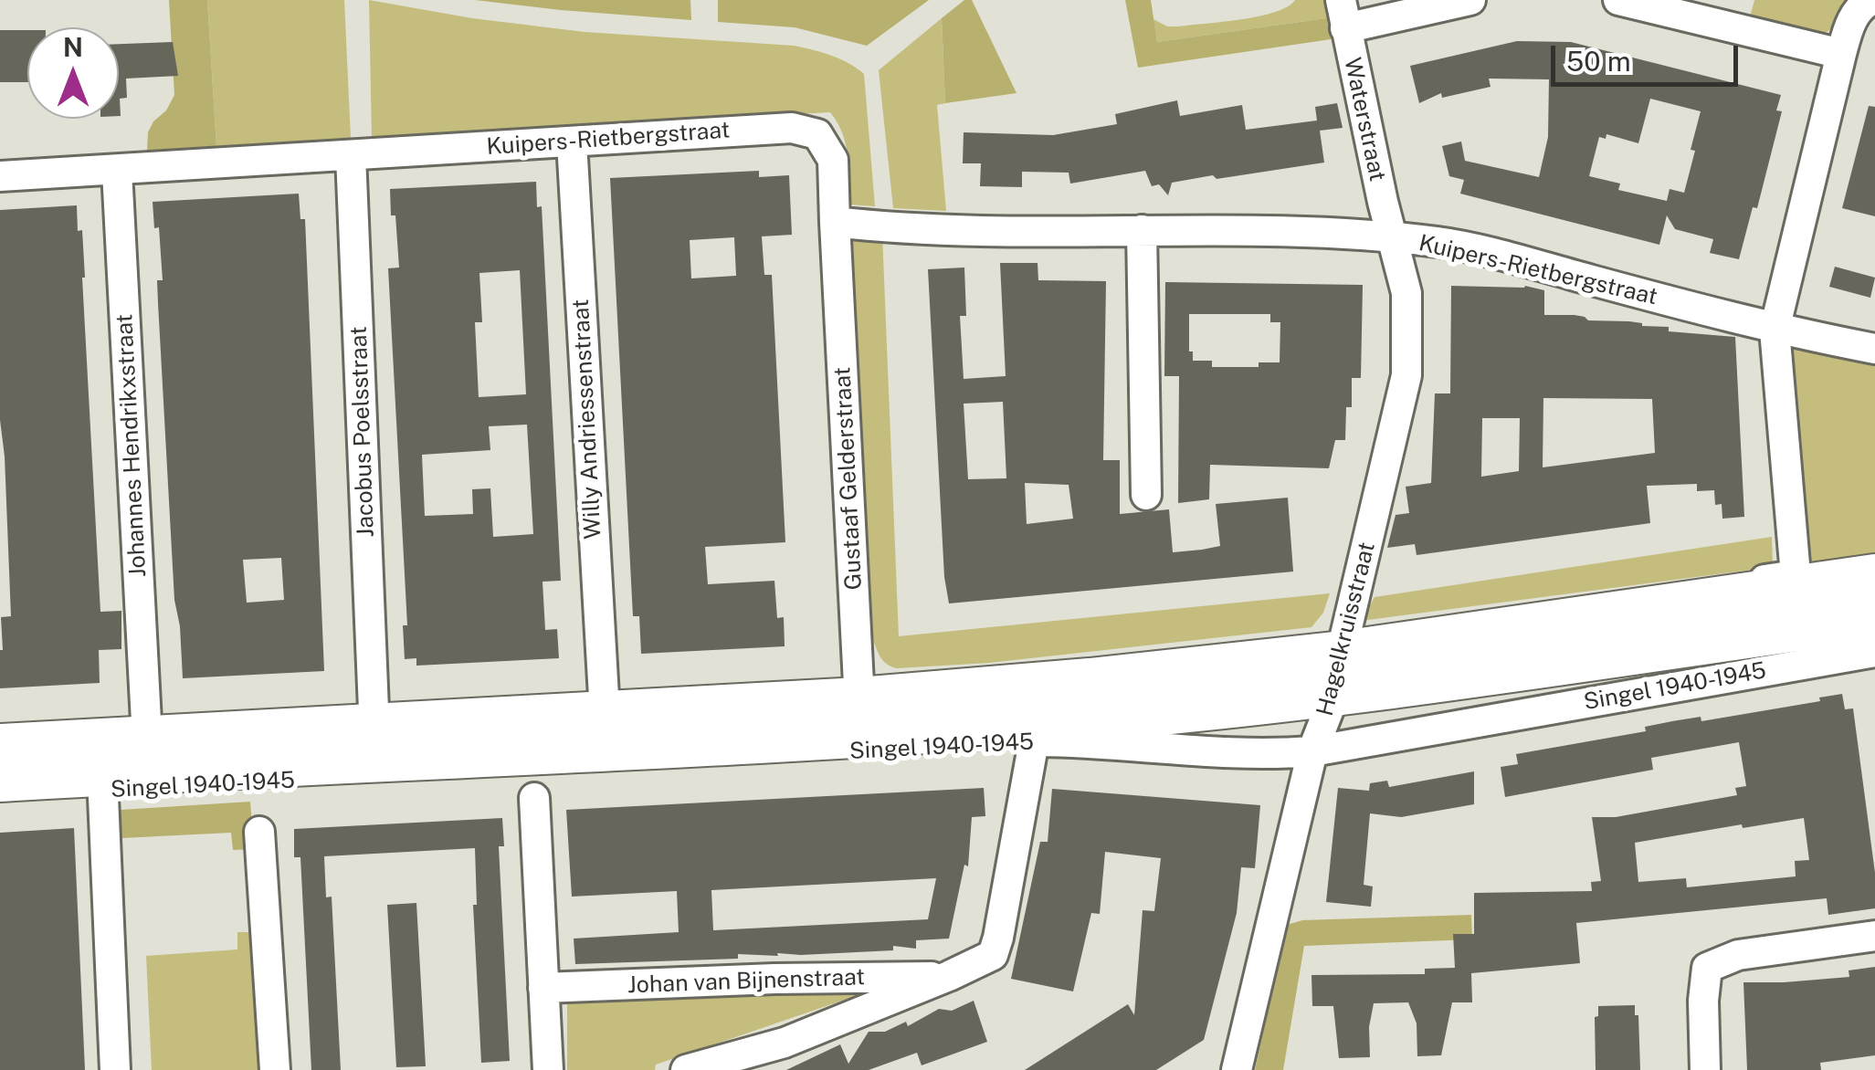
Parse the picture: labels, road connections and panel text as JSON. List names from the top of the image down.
{
  "streets": {
    "main road": ["Singel 1940-1945"],
    "street": [
      "Waterstraat",
      "Kuipers-Rietbergstraat",
      "Willy Andriessenstraat",
      "Jacobus Poelsstraat",
      "Johannes Hendrikxstraat",
      "Gustaaf Gelderstraat",
      "Hagelkruisstraat",
      "Johan van Bijnenstraat"
    ]
  },
  "crossings": [
    ["Waterstraat", "Kuipers-Rietbergstraat"],
    ["Waterstraat", "Hagelkruisstraat"],
    ["Kuipers-Rietbergstraat", "Willy Andriessenstraat"],
    ["Kuipers-Rietbergstraat", "Jacobus Poelsstraat"],
    ["Kuipers-Rietbergstraat", "Johannes Hendrikxstraat"],
    ["Kuipers-Rietbergstraat", "Gustaaf Gelderstraat"],
    ["Kuipers-Rietbergstraat", "Hagelkruisstraat"],
    ["Kuipers-Rietbergstraat", "Singel 1940-1945"],
    ["Willy Andriessenstraat", "Singel 1940-1945"],
    ["Jacobus Poelsstraat", "Singel 1940-1945"],
    ["Johannes Hendrikxstraat", "Singel 1940-1945"],
    ["Gustaaf Gelderstraat", "Singel 1940-1945"],
    ["Hagelkruisstraat", "Singel 1940-1945"],
    ["Singel 1940-1945", "Johan van Bijnenstraat"]
  ],
  "scale_bar": "50 m",
  "north": "top"
}
